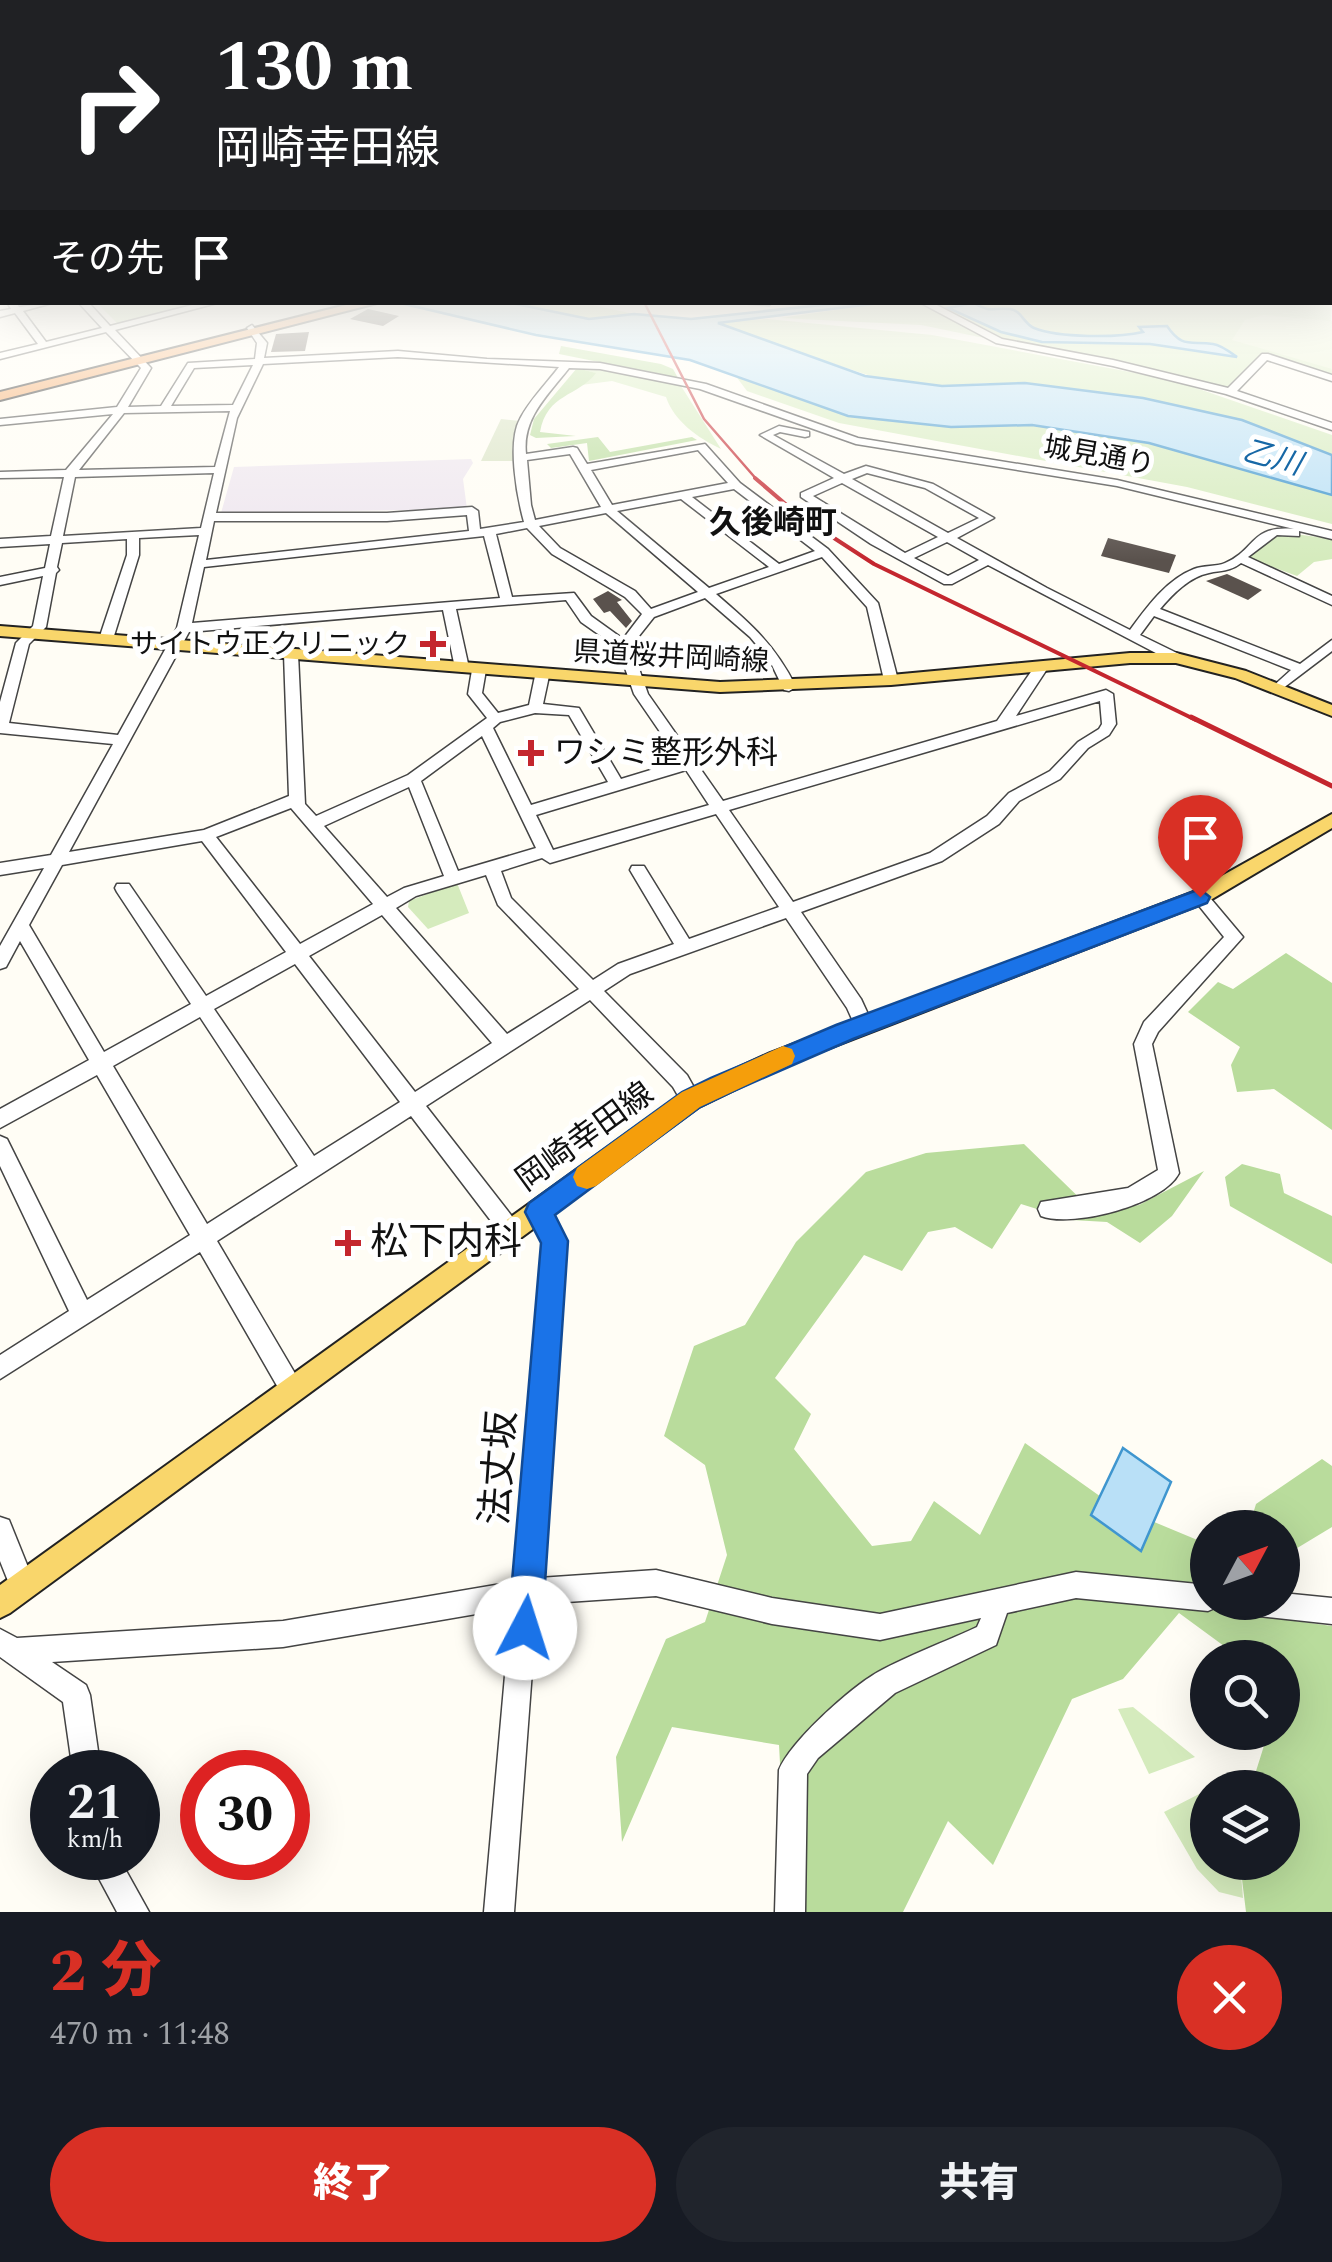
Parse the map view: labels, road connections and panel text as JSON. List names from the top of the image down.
{
  "streets": {
    "main road": ["県道桜井岡崎線", "岡崎幸田線"],
    "street": ["城見通り", "法丈坂"]
  },
  "crossings": [
    ["岡崎幸田線", "法丈坂"]
  ],
  "districts": ["久後崎町"],
  "water": ["乙川"],
  "places": {
    "health": ["サイトウ正クリニック", "ワシミ整形外科", "松下内科"]
  },
  "north": "top right",
  "page": {
    "turn": ["130 m", "岡崎幸田線"],
    "then": "その先",
    "speed": "21 km/h",
    "limit": "30",
    "heading": ["2 分", "470 m · 11:48"],
    "buttons": ["終了", "共有"]
  }
}
